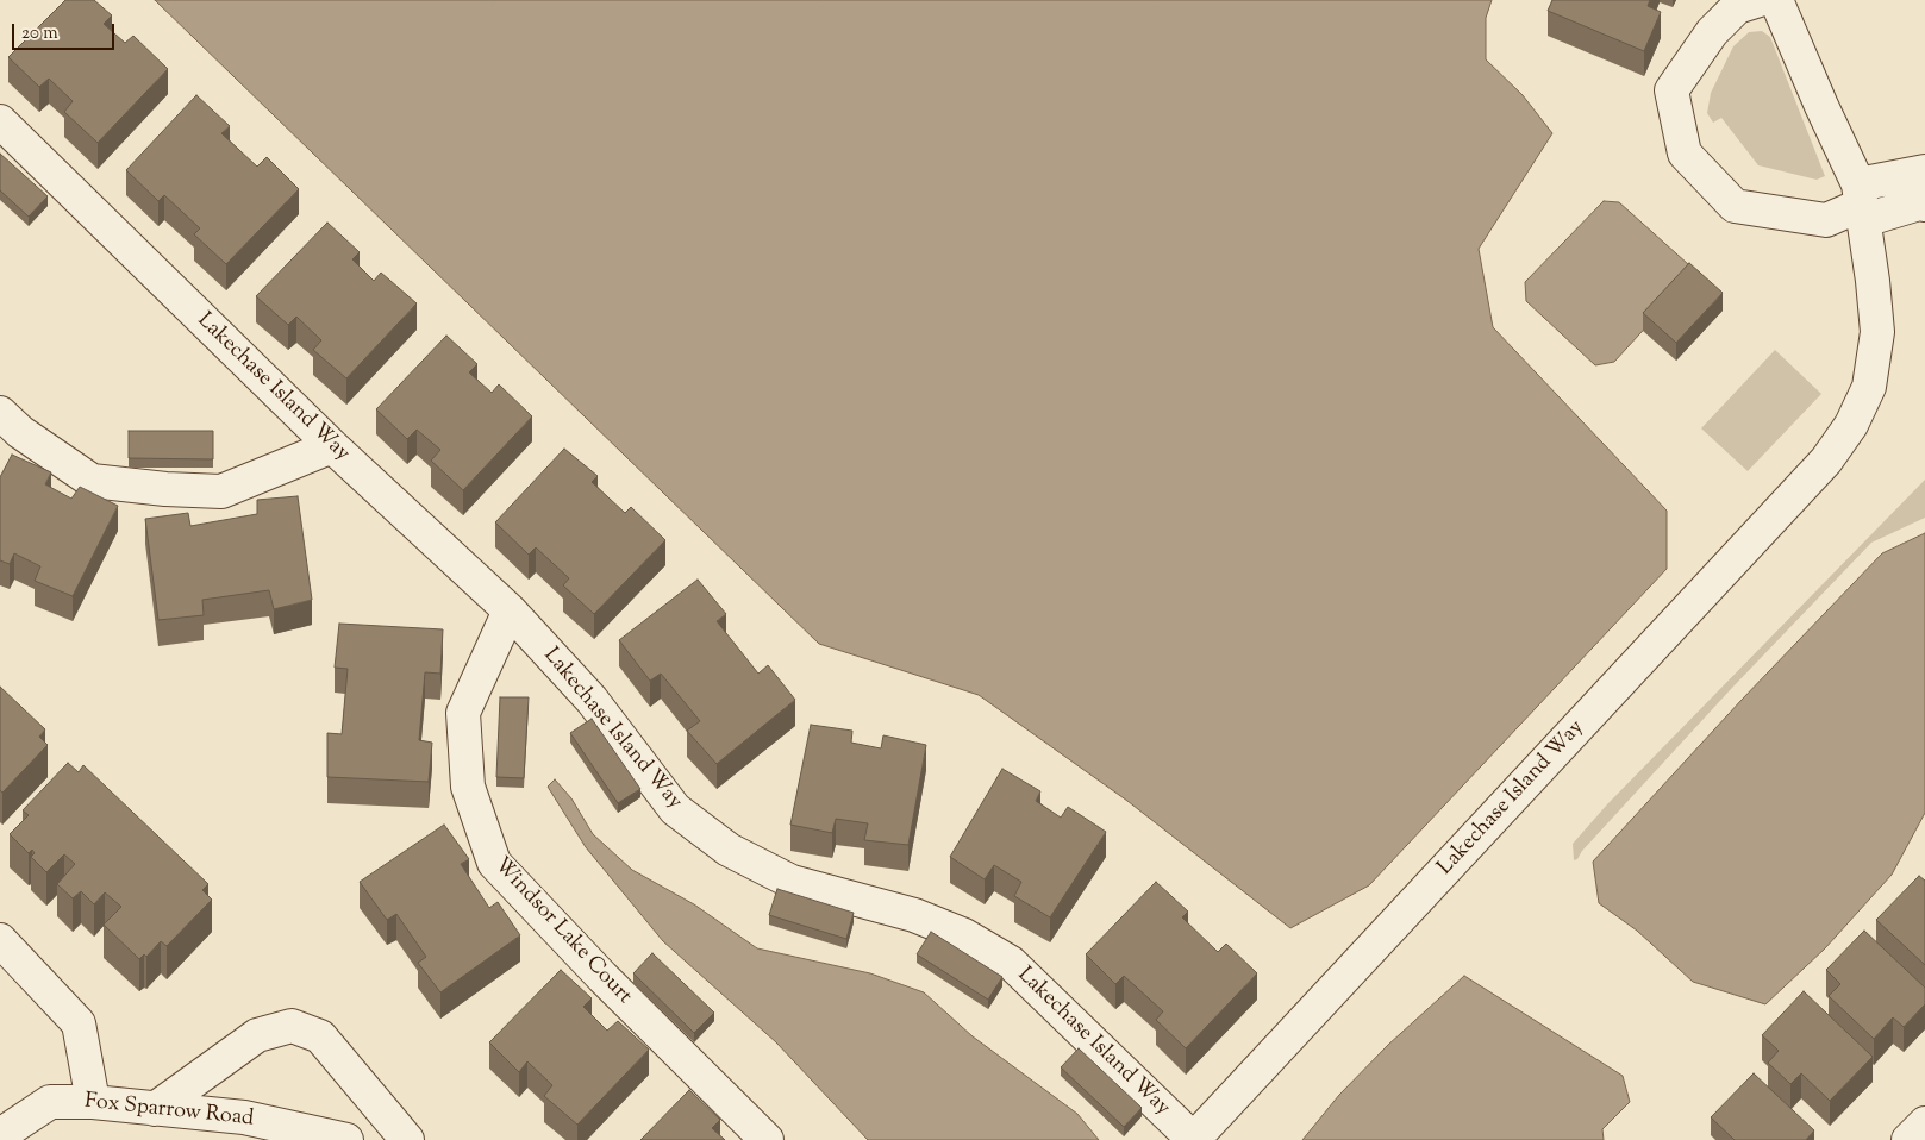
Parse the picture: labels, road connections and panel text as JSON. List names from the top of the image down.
{
  "streets": {
    "street": ["Lakechase Island Way", "Windsor Lake Court", "Fox Sparrow Road"]
  },
  "crossings": [
    ["Lakechase Island Way", "Windsor Lake Court"]
  ],
  "scale_bar": "20 m"
}
